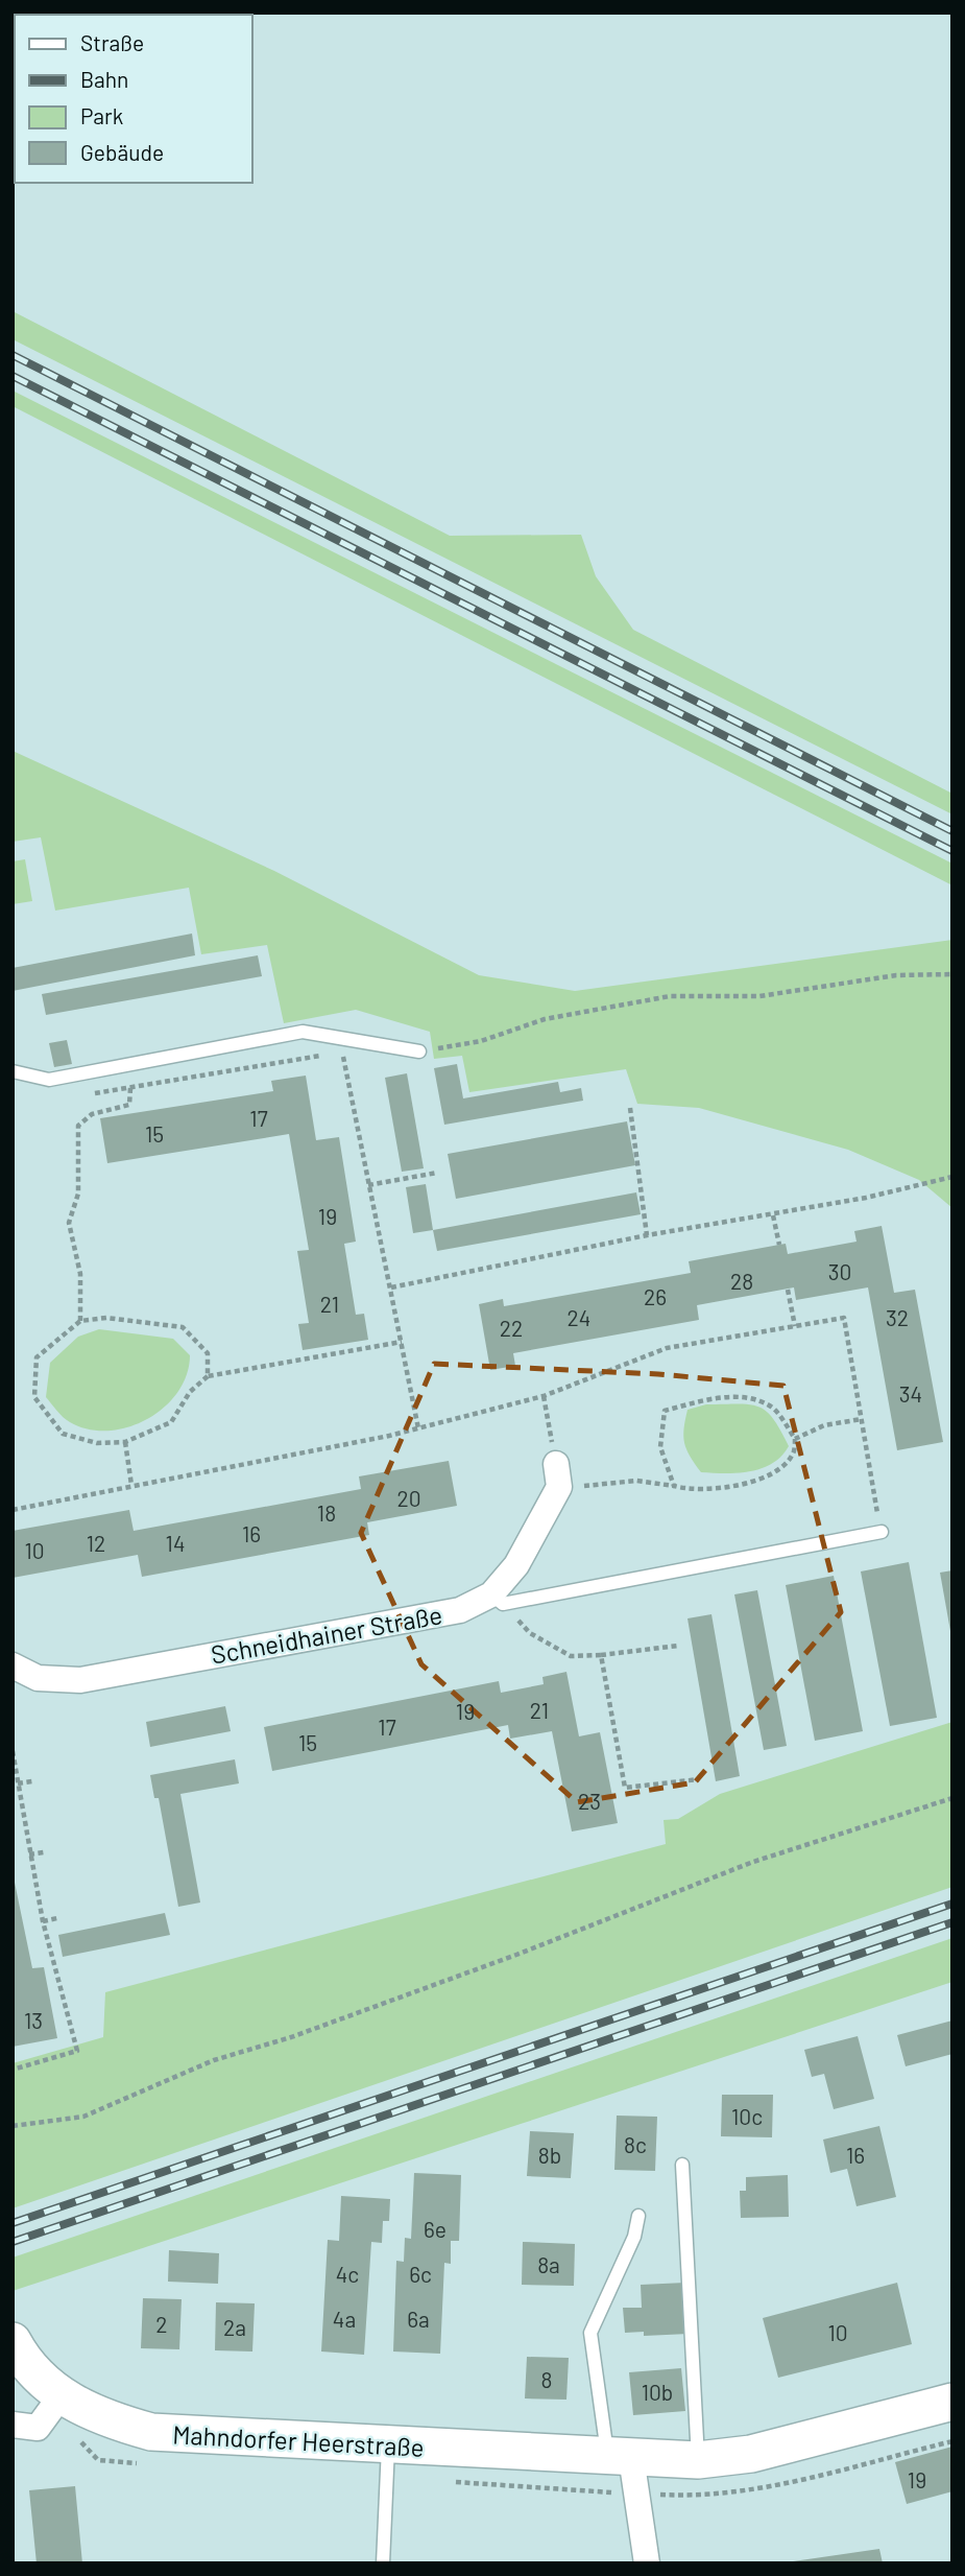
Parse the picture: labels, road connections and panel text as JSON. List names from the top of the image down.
{
  "streets": {
    "main road": ["Mahndorfer Heerstraße"],
    "street": ["Schneidhainer Straße"]
  },
  "house_numbers": [
    "17",
    "15",
    "19",
    "30",
    "28",
    "26",
    "21",
    "24",
    "32",
    "22",
    "34",
    "20",
    "18",
    "16",
    "12",
    "14",
    "10",
    "21",
    "19",
    "17",
    "15",
    "23",
    "13",
    "10c",
    "8c",
    "8b",
    "16",
    "6e",
    "8a",
    "4c",
    "6c",
    "4a",
    "6a",
    "2",
    "2a",
    "10",
    "8",
    "10b",
    "19"
  ],
  "legend": [
    "Straße",
    "Bahn",
    "Park",
    "Gebäude"
  ]
}
